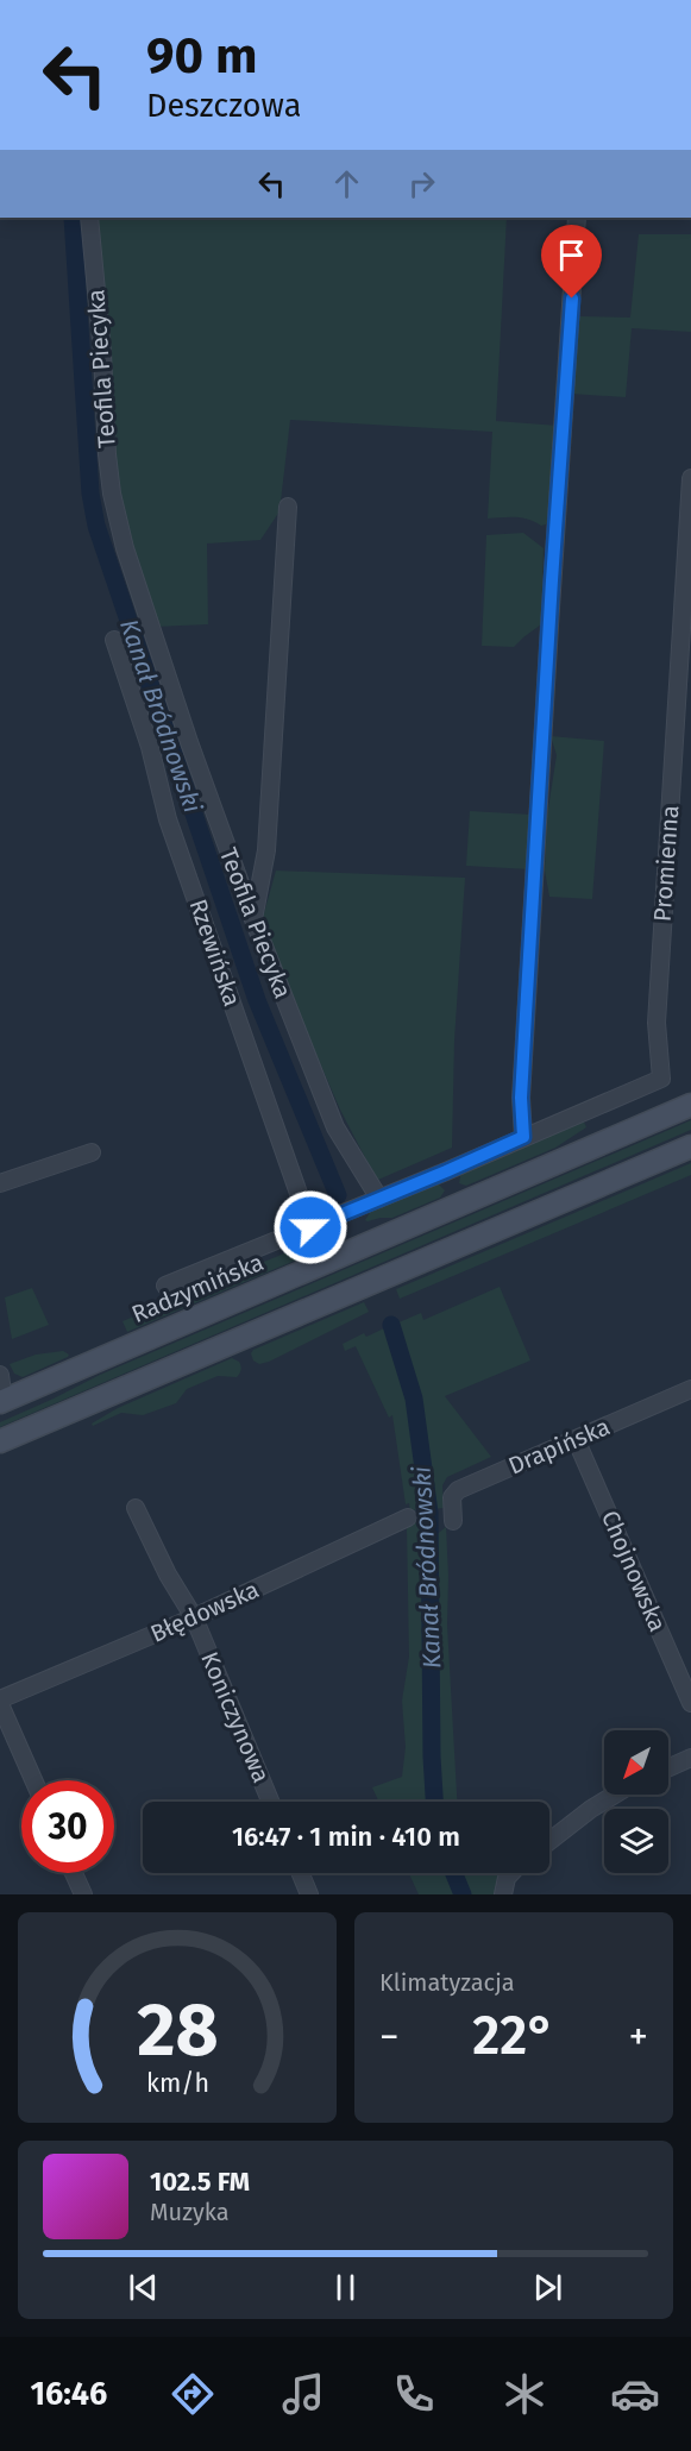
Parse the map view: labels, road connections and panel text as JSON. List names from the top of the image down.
{
  "streets": {
    "main road": ["Radzymińska"],
    "street": [
      "Teofila Piecyka",
      "Promienna",
      "Rzewińska",
      "Drapińska",
      "Chojnowska",
      "Błędowska",
      "Koniczynowa"
    ]
  },
  "crossings": [
    ["Teofila Piecyka", "Radzymińska"],
    ["Promienna", "Radzymińska"],
    ["Rzewińska", "Radzymińska"],
    ["Drapińska", "Chojnowska"],
    ["Błędowska", "Koniczynowa"]
  ],
  "water": ["Kanał Bródnowski"],
  "north": "bottom left",
  "page": {
    "turn": ["90 m", "Deszczowa"],
    "limit": "30",
    "trip": "16:47 · 1 min · 410 m",
    "tile": "Klimatyzacja",
    "heat": ["−", "22°", "+"],
    "song": ["102.5 FM", "Muzyka"],
    "tabs": "16:46",
    "gauge": ["28", "km/h"]
  }
}
